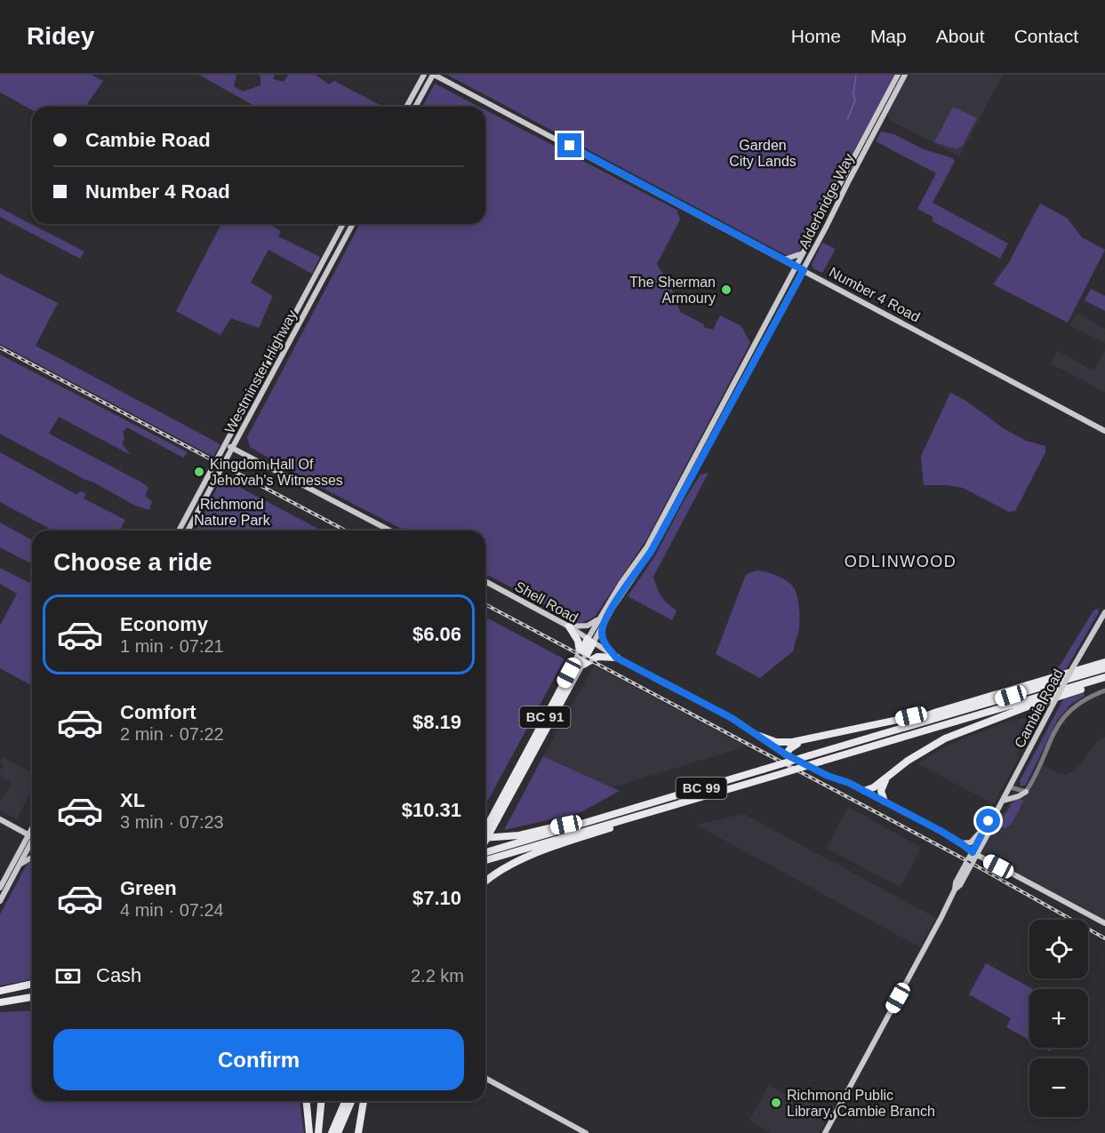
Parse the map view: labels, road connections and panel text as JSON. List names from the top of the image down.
{
  "streets": {
    "highway": ["BC 91", "BC 99"],
    "main road": [
      "Alderbridge Way",
      "Number 4 Road",
      "Westminster Highway",
      "Shell Road",
      "Cambie Road"
    ]
  },
  "crossings": [
    ["Alderbridge Way", "Number 4 Road"],
    ["Alderbridge Way", "Shell Road"],
    ["Alderbridge Way", "BC 91"],
    ["Shell Road", "Cambie Road"],
    ["Shell Road", "BC 91"]
  ],
  "districts": ["ODLINWOOD"],
  "parks": ["Garden City Lands", "Richmond Nature Park"],
  "places": ["The Sherman Armoury", "Kingdom Hall Of Jehovah's Witnesses", "Richmond Public Library, Cambie Branch"],
  "page": {
    "header": "Ridey",
    "nav": [
      "Home",
      "Map",
      "About",
      "Contact"
    ],
    "banner": ["Cambie Road", "Number 4 Road"],
    "heading": "Choose a ride",
    "list": [
      {
        "name": "Economy",
        "note": "1 min · 07:21",
        "value": "$6.06"
      },
      {
        "name": "Comfort",
        "note": "2 min · 07:22",
        "value": "$8.19"
      },
      {
        "name": "XL",
        "note": "3 min · 07:23",
        "value": "$10.31"
      },
      {
        "name": "Green",
        "note": "4 min · 07:24",
        "value": "$7.10"
      }
    ],
    "map_buttons": ["+", "−"],
    "pay": ["Cash", "2.2 km"],
    "buttons": "Confirm"
  }
}
